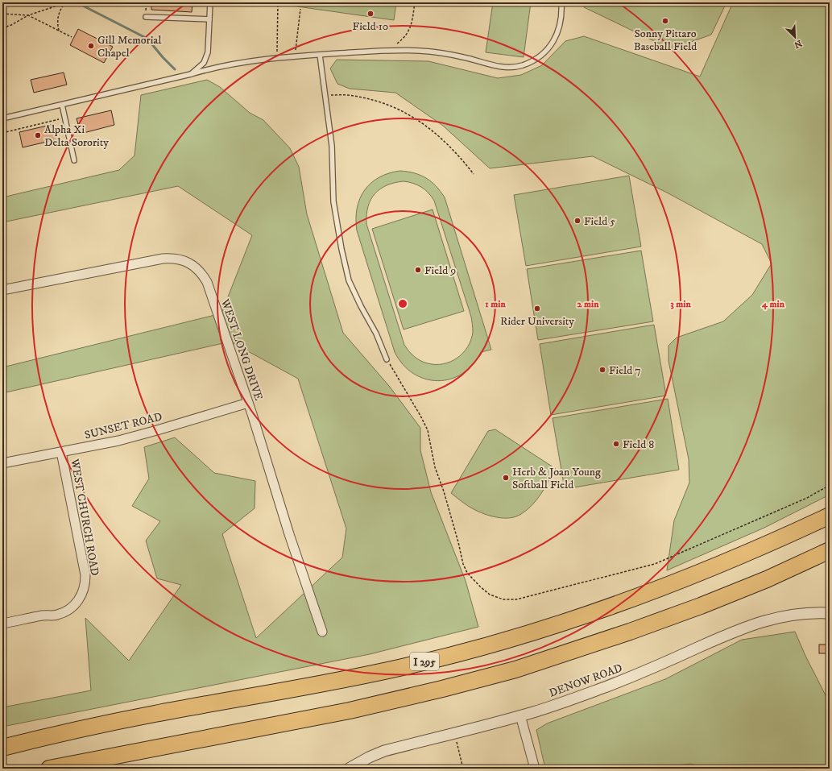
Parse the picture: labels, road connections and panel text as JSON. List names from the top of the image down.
{
  "streets": {
    "highway": ["I 295"],
    "street": [
      "WEST LONG DRIVE",
      "SUNSET ROAD",
      "WEST CHURCH ROAD",
      "DENOW ROAD"
    ]
  },
  "crossings": [
    ["WEST LONG DRIVE", "SUNSET ROAD"],
    ["SUNSET ROAD", "WEST CHURCH ROAD"]
  ],
  "places": [
    "Field 10",
    "Sonny Pittaro Baseball Field",
    "Gill Memorial Chapel",
    "Alpha Xi Delta Sorority",
    "Field 5",
    "Field 9",
    "Rider University",
    "Field 7",
    "Field 8",
    "Herb & Joan Young Softball Field"
  ],
  "north": "bottom right",
  "rings": [
    "1 min",
    "2 min",
    "3 min",
    "4 min"
  ]
}
